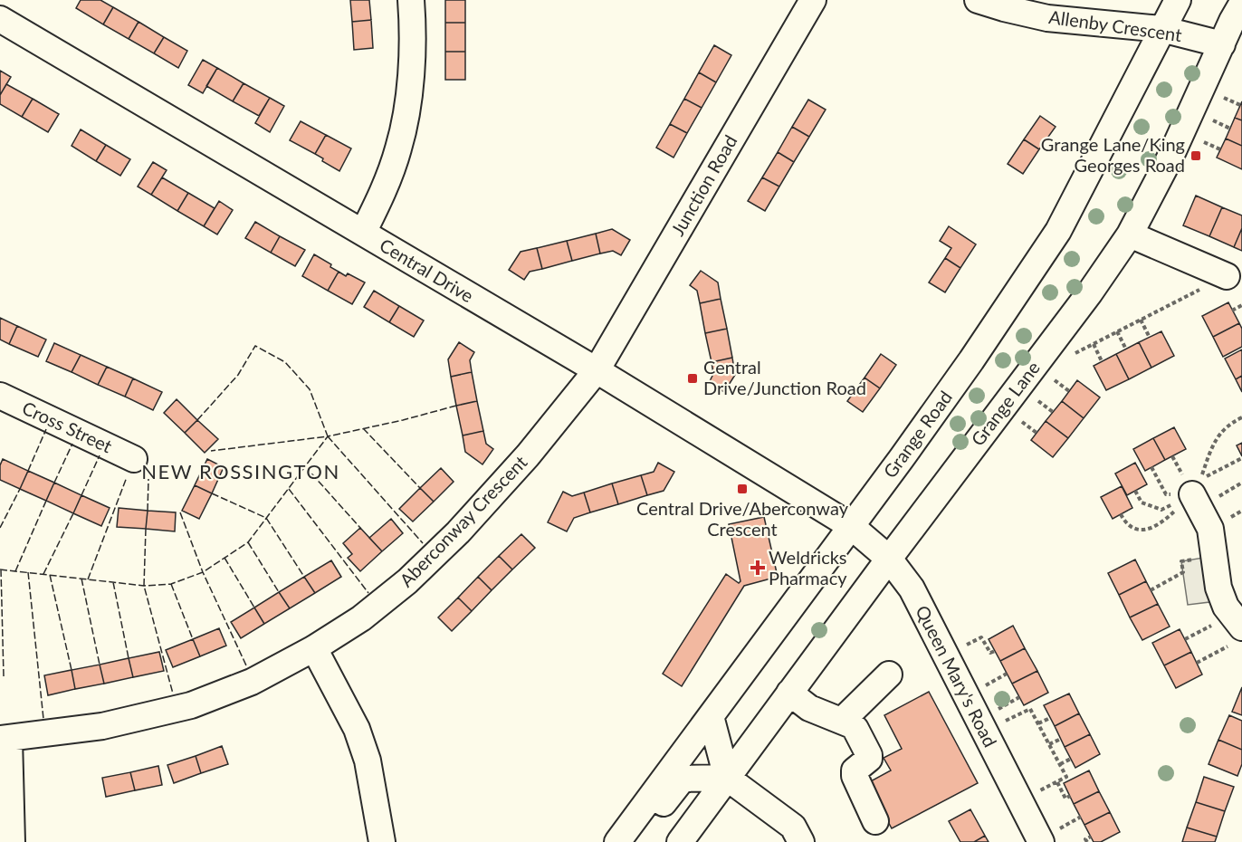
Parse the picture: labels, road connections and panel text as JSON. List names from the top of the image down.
{
  "streets": {
    "street": [
      "Allenby Crescent",
      "Junction Road",
      "Central Drive",
      "Grange Lane",
      "Cross Street",
      "Grange Road",
      "Aberconway Crescent",
      "Queen Mary's Road"
    ]
  },
  "crossings": [
    ["Allenby Crescent", "Grange Lane"],
    ["Allenby Crescent", "Grange Road"],
    ["Junction Road", "Central Drive"],
    ["Junction Road", "Aberconway Crescent"],
    ["Central Drive", "Grange Road"],
    ["Central Drive", "Aberconway Crescent"],
    ["Central Drive", "Queen Mary's Road"],
    ["Grange Lane", "Queen Mary's Road"],
    ["Grange Road", "Queen Mary's Road"]
  ],
  "districts": ["NEW ROSSINGTON"],
  "places": {
    "transit": ["Grange Lane/King Georges Road", "Central Drive/Junction Road", "Central Drive/Aberconway Crescent"],
    "health": ["Weldricks Pharmacy"]
  }
}
